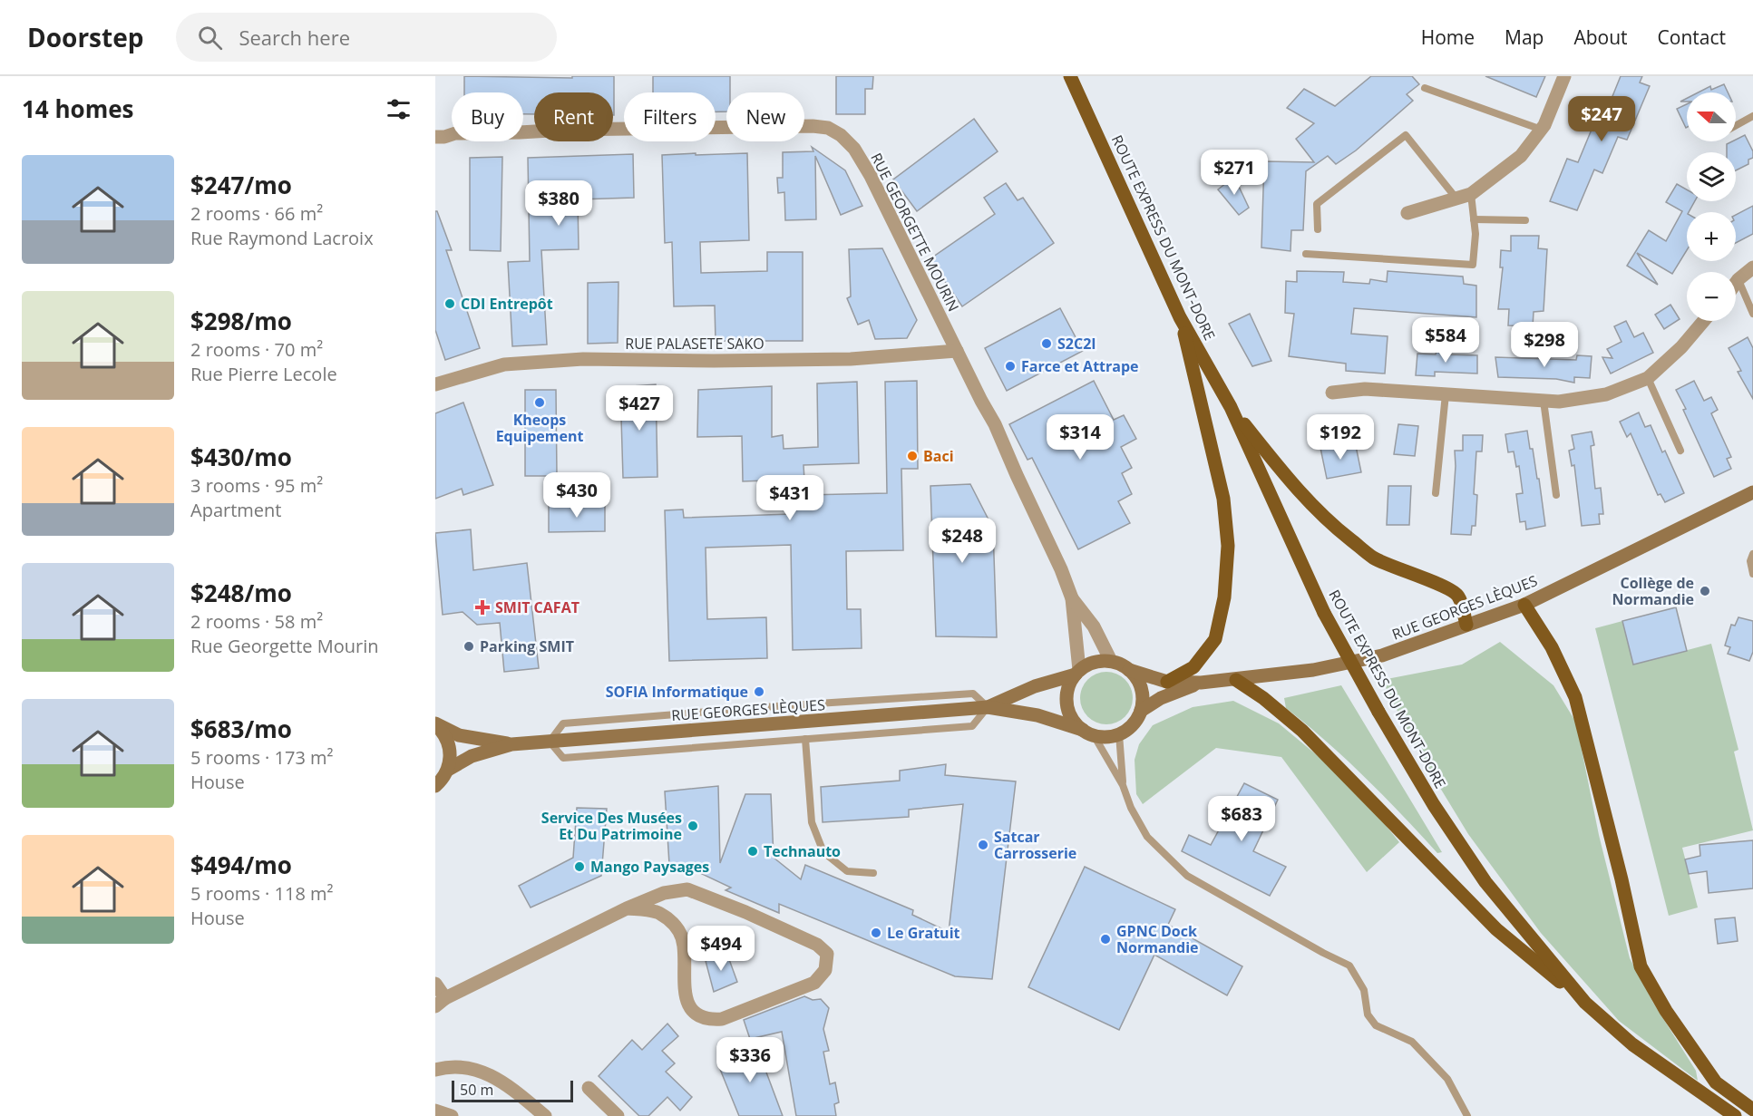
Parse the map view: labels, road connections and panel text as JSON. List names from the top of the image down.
{
  "streets": {
    "main road": ["ROUTE EXPRESS DU MONT-DORE", "RUE GEORGES LÈQUES"],
    "street": ["RUE GEORGETTE MOURIN", "RUE PALASETE SAKO"]
  },
  "crossings": [
    ["RUE GEORGETTE MOURIN", "RUE PALASETE SAKO"],
    ["RUE GEORGETTE MOURIN", "RUE GEORGES LÈQUES"]
  ],
  "places": {
    "other": [
      "CDI Entrepôt",
      "S2C2I",
      "Farce et Attrape",
      "Kheops Equipement",
      "Baci",
      "Collège de Normandie",
      "Parking SMIT",
      "SOFIA Informatique",
      "Service Des Musées Et Du Patrimoine",
      "Satcar Carrosserie",
      "Technauto",
      "Mango Paysages",
      "Le Gratuit",
      "GPNC Dock Normandie"
    ],
    "health": ["SMIT CAFAT"]
  },
  "scale_bar": "50 m",
  "north": "left",
  "page": {
    "header": "Doorstep",
    "search": "Search here",
    "nav": [
      "Home",
      "Map",
      "About",
      "Contact"
    ],
    "heading": "14 homes",
    "map_buttons": ["+", "−"],
    "chip": [
      "Buy",
      "Rent",
      "Filters",
      "New"
    ],
    "price": [
      "$247",
      "$271",
      "$380",
      "$584",
      "$298",
      "$427",
      "$314",
      "$192",
      "$430",
      "$431",
      "$248",
      "$683",
      "$494",
      "$336"
    ],
    "list": [
      {
        "name": "$247/mo",
        "note": "2 rooms · 66 m² · Rue Raymond Lacroix"
      },
      {
        "name": "$298/mo",
        "note": "2 rooms · 70 m² · Rue Pierre Lecole"
      },
      {
        "name": "$430/mo",
        "note": "3 rooms · 95 m² · Apartment"
      },
      {
        "name": "$248/mo",
        "note": "2 rooms · 58 m² · Rue Georgette Mourin"
      },
      {
        "name": "$683/mo",
        "note": "5 rooms · 173 m² · House"
      },
      {
        "name": "$494/mo",
        "note": "5 rooms · 118 m² · House"
      }
    ],
    "scale": "50 m"
  }
}
